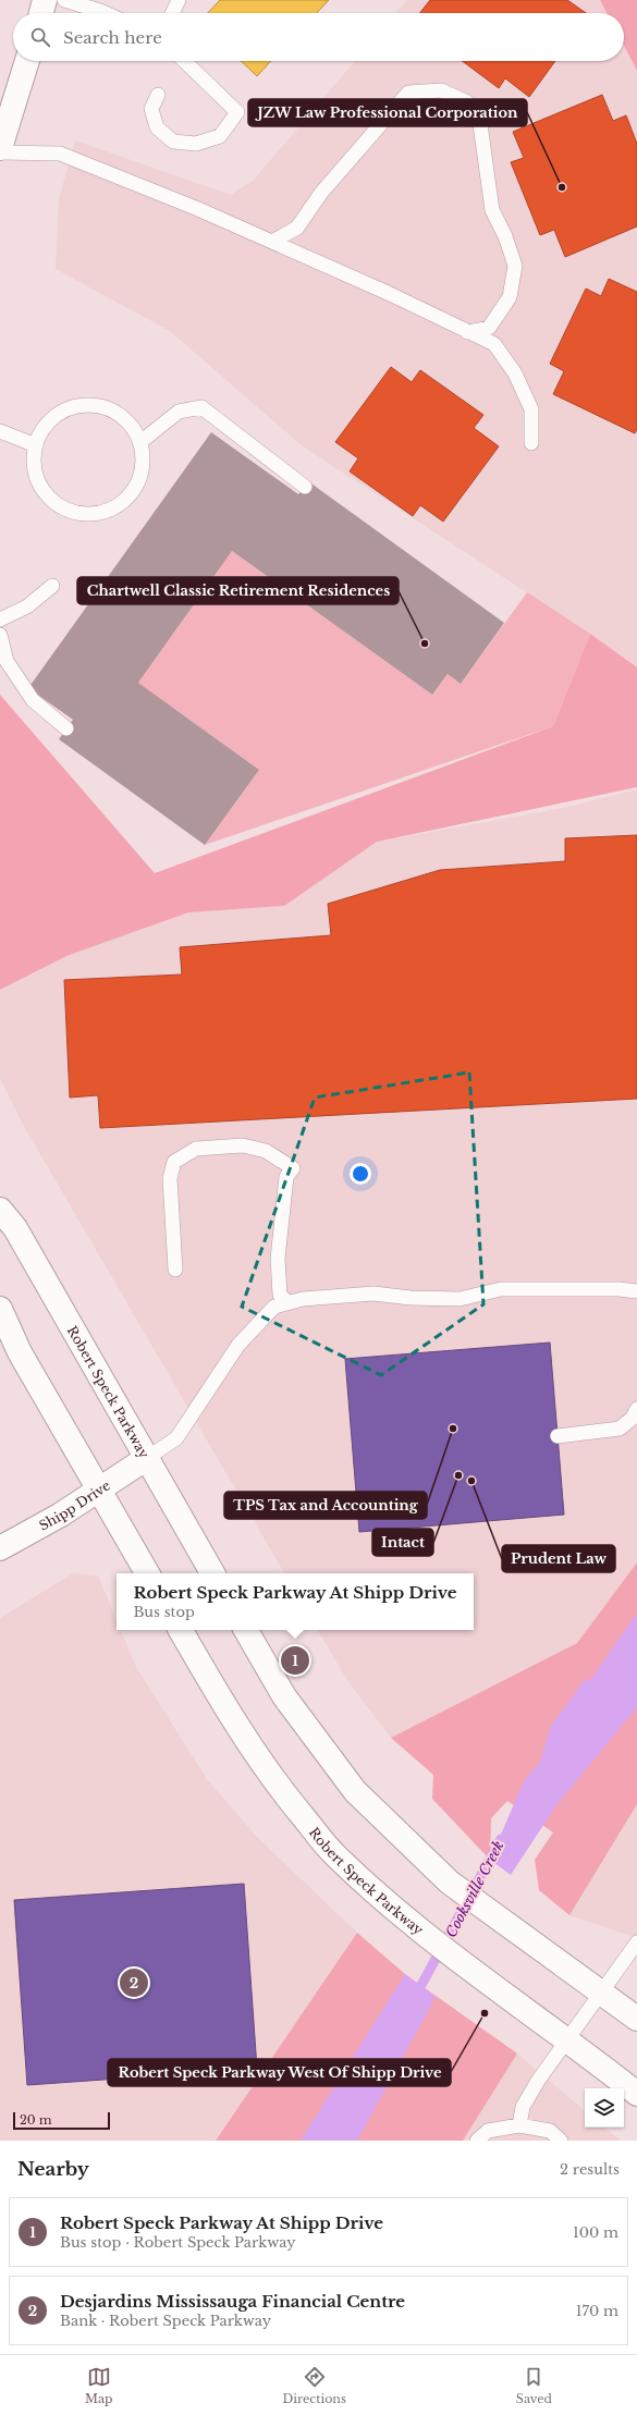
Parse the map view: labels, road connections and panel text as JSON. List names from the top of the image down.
{
  "streets": {
    "street": ["Robert Speck Parkway", "Shipp Drive"]
  },
  "crossings": [
    ["Robert Speck Parkway", "Shipp Drive"]
  ],
  "water": ["Cooksville Creek"],
  "places": [
    "JZW Law Professional Corporation",
    "Chartwell Classic Retirement Residences",
    "TPS Tax and Accounting",
    "Intact",
    "Prudent Law",
    "Robert Speck Parkway West Of Shipp Drive"
  ],
  "scale_bar": "20 m",
  "page": {
    "search": "Search here",
    "popup": ["Robert Speck Parkway At Shipp Drive", "Bus stop"],
    "pins": ["1", "2"],
    "scale": "20 m",
    "heading": ["Nearby", "2 results"],
    "list": [
      {
        "mark": "1",
        "name": "Robert Speck Parkway At Shipp Drive",
        "note": "Bus stop · Robert Speck Parkway",
        "value": "100 m"
      },
      {
        "mark": "2",
        "name": "Desjardins Mississauga Financial Centre",
        "note": "Bank · Robert Speck Parkway",
        "value": "170 m"
      }
    ],
    "nav": ["Map", "Directions", "Saved"]
  }
}
